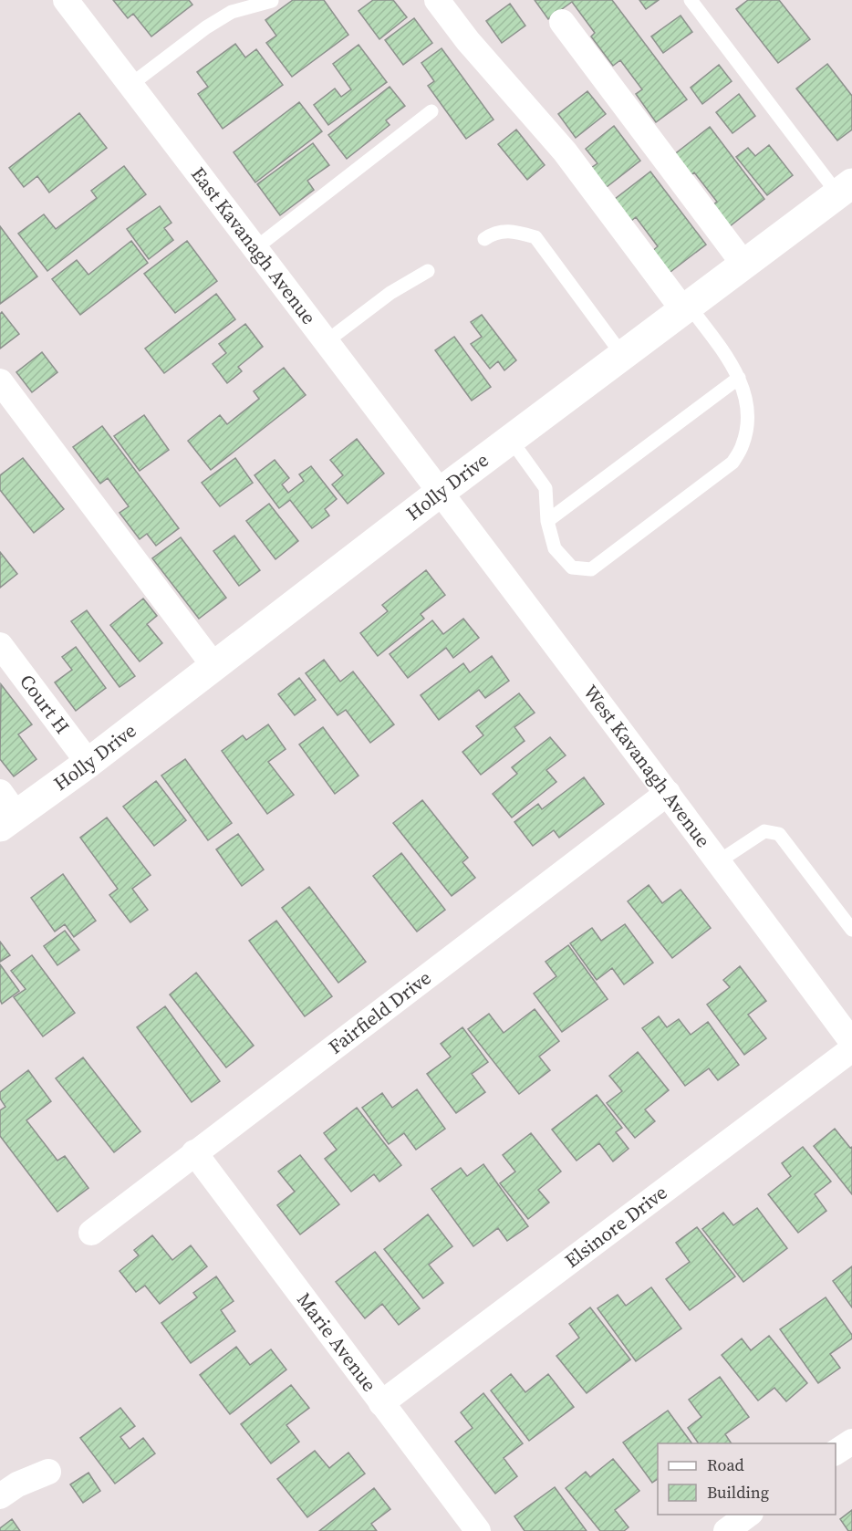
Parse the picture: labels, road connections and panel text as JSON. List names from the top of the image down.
{
  "streets": {
    "street": [
      "East Kavanagh Avenue",
      "Holly Drive",
      "Court H",
      "West Kavanagh Avenue",
      "Fairfield Drive",
      "Elsinore Drive",
      "Marie Avenue"
    ]
  },
  "crossings": [
    ["East Kavanagh Avenue", "Holly Drive"],
    ["East Kavanagh Avenue", "West Kavanagh Avenue"],
    ["Holly Drive", "Court H"],
    ["Holly Drive", "West Kavanagh Avenue"],
    ["West Kavanagh Avenue", "Fairfield Drive"],
    ["Fairfield Drive", "Marie Avenue"],
    ["Elsinore Drive", "Marie Avenue"]
  ],
  "legend": ["Road", "Building"]
}
